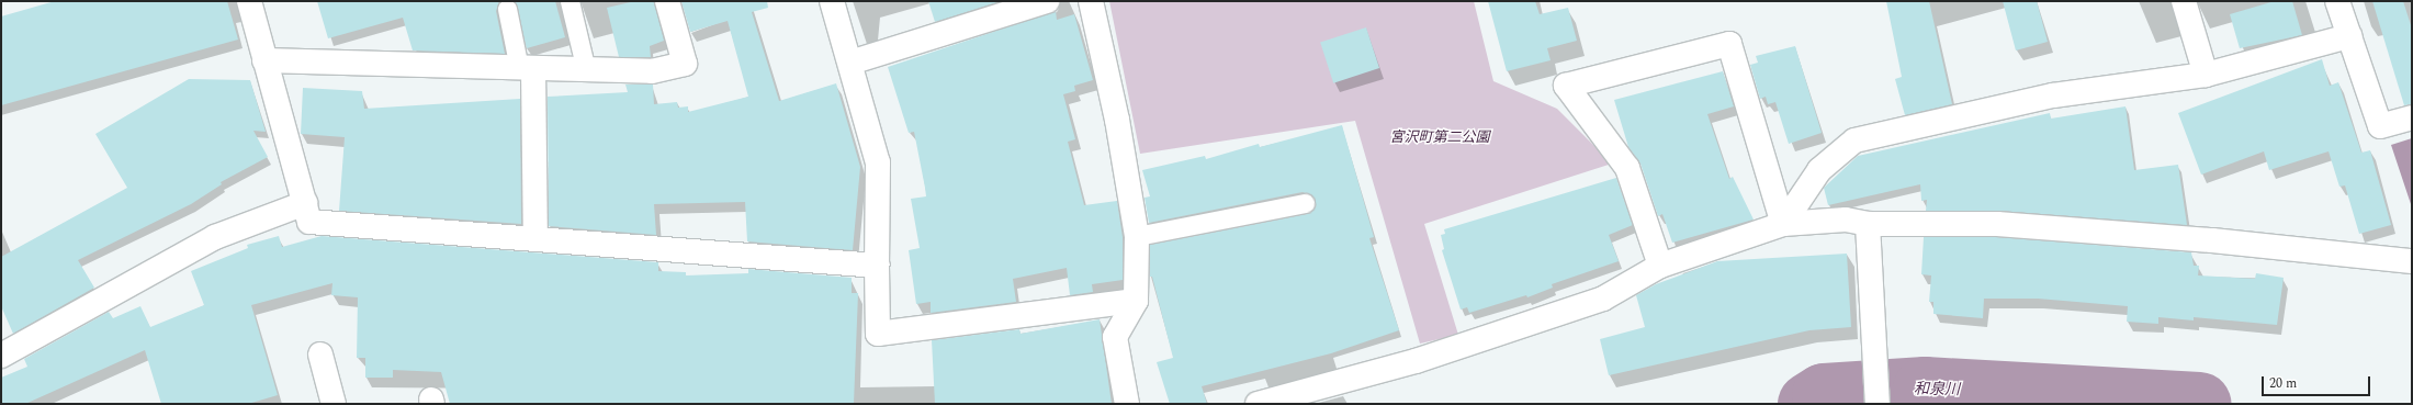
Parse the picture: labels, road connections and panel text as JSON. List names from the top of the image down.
{
  "water": ["和泉川"],
  "parks": ["宮沢町第二公園"],
  "scale_bar": "20 m"
}
